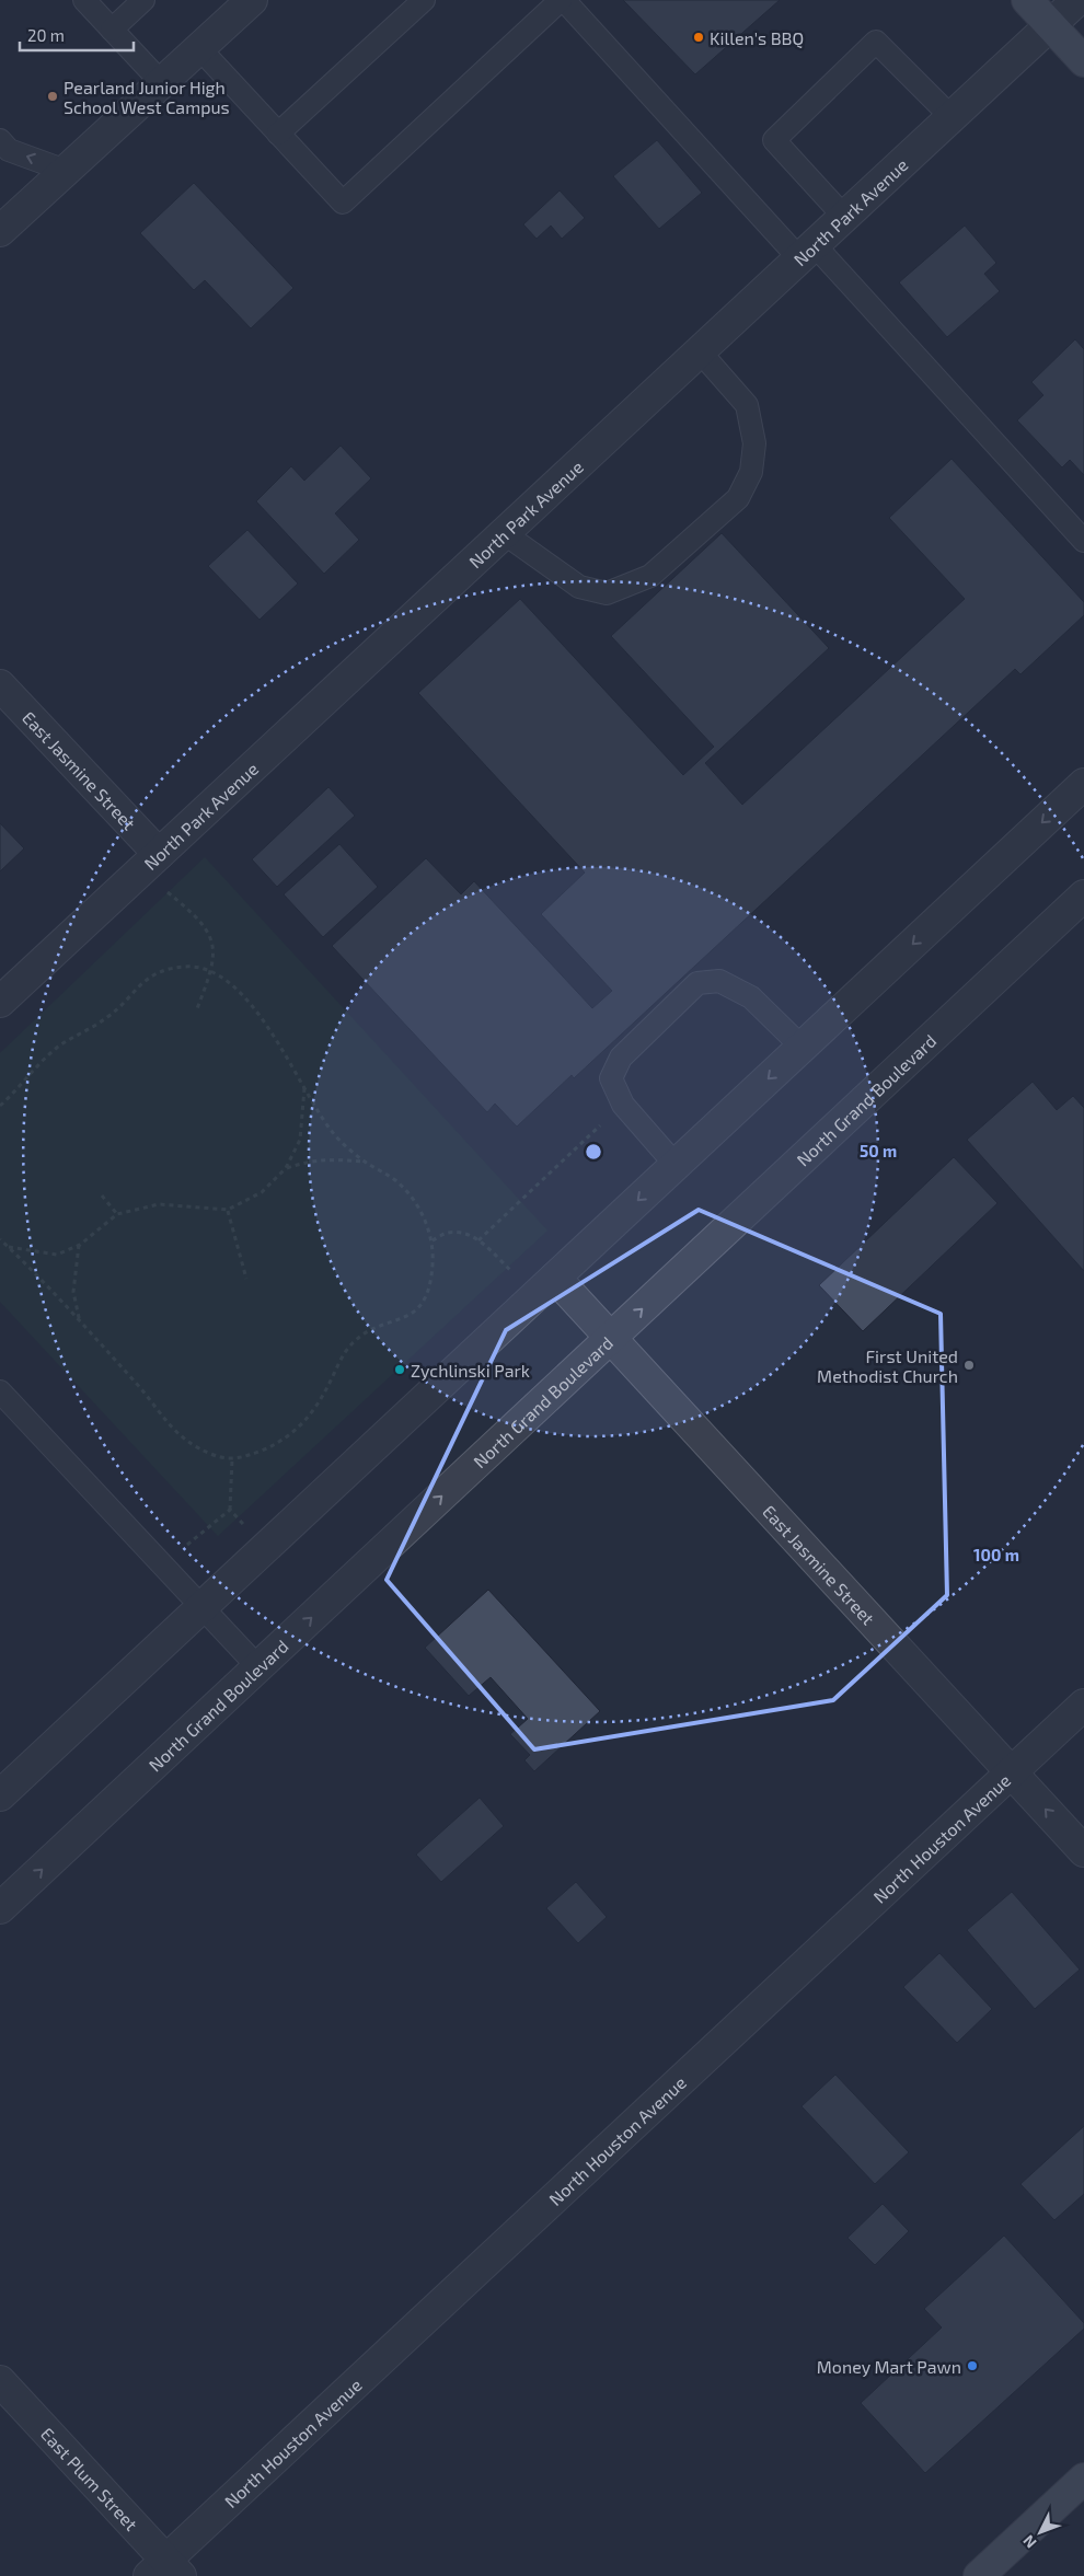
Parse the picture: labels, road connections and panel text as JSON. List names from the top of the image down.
{
  "streets": {
    "street": [
      "North Park Avenue",
      "East Jasmine Street",
      "North Grand Boulevard",
      "North Houston Avenue",
      "East Plum Street"
    ]
  },
  "crossings": [
    ["North Park Avenue", "East Jasmine Street"],
    ["East Jasmine Street", "North Grand Boulevard"],
    ["East Jasmine Street", "North Houston Avenue"],
    ["North Houston Avenue", "East Plum Street"]
  ],
  "places": [
    "Killen's BBQ",
    "Pearland Junior High School West Campus",
    "First United Methodist Church",
    "Zychlinski Park",
    "Money Mart Pawn"
  ],
  "scale_bar": "20 m",
  "north": "bottom left",
  "rings": ["50 m", "100 m"]
}
